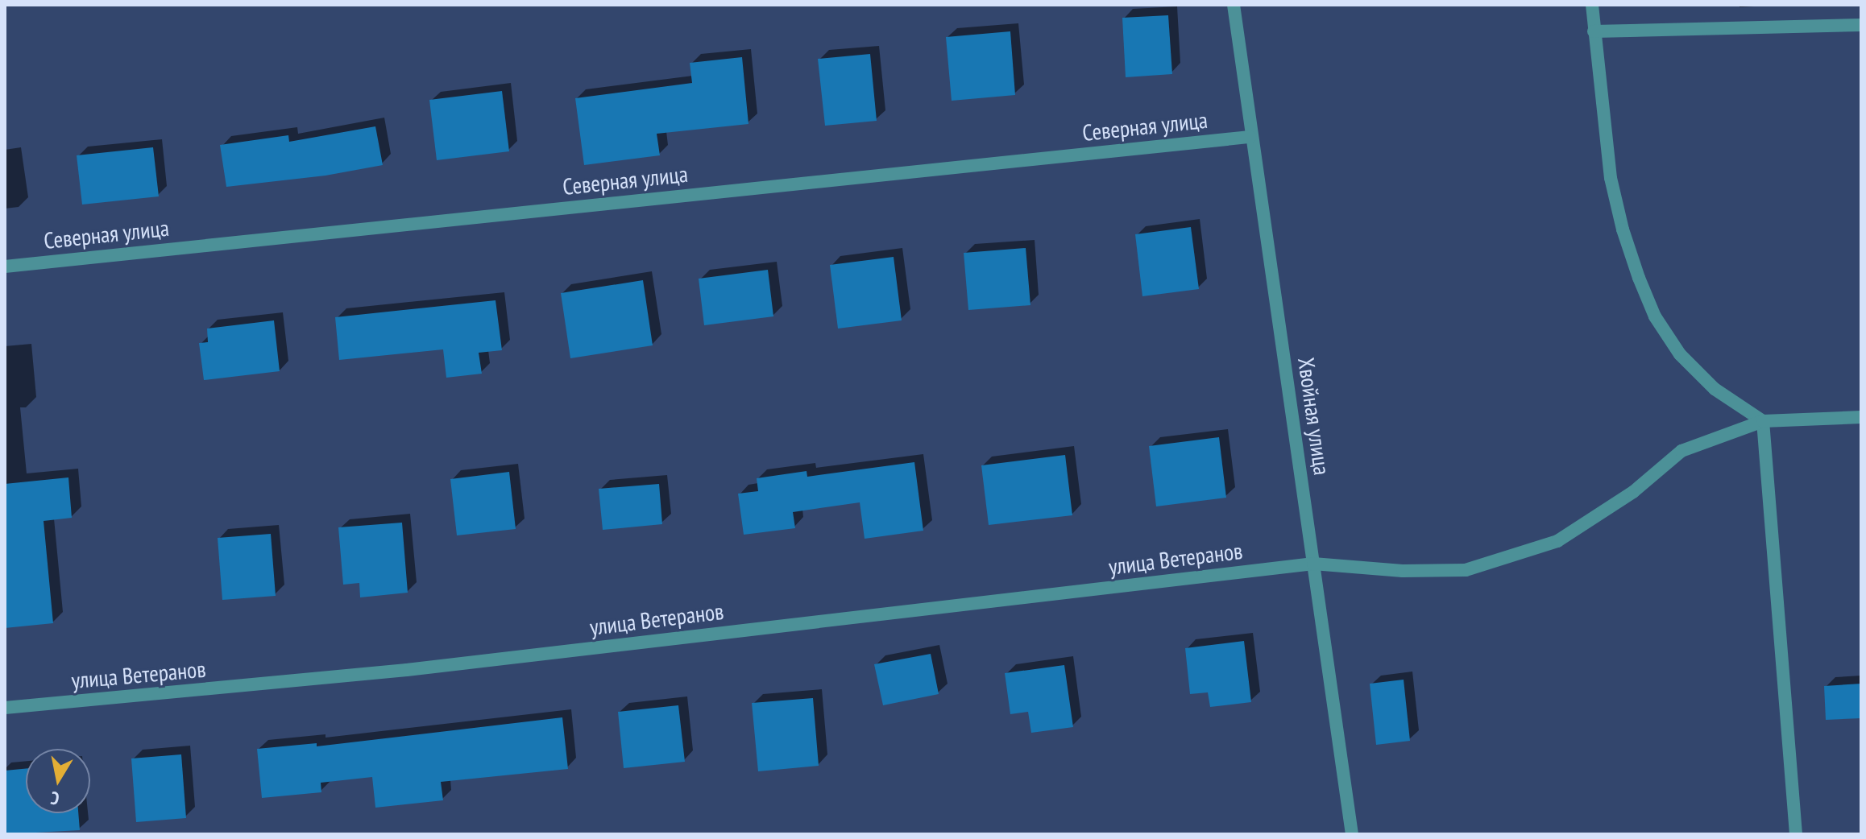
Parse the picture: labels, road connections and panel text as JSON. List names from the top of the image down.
{
  "streets": {
    "street": ["Северная улица", "Хвойная улица", "улица Ветеранов"]
  },
  "crossings": [
    ["Северная улица", "Хвойная улица"],
    ["Хвойная улица", "улица Ветеранов"]
  ],
  "north": "bottom"
}
